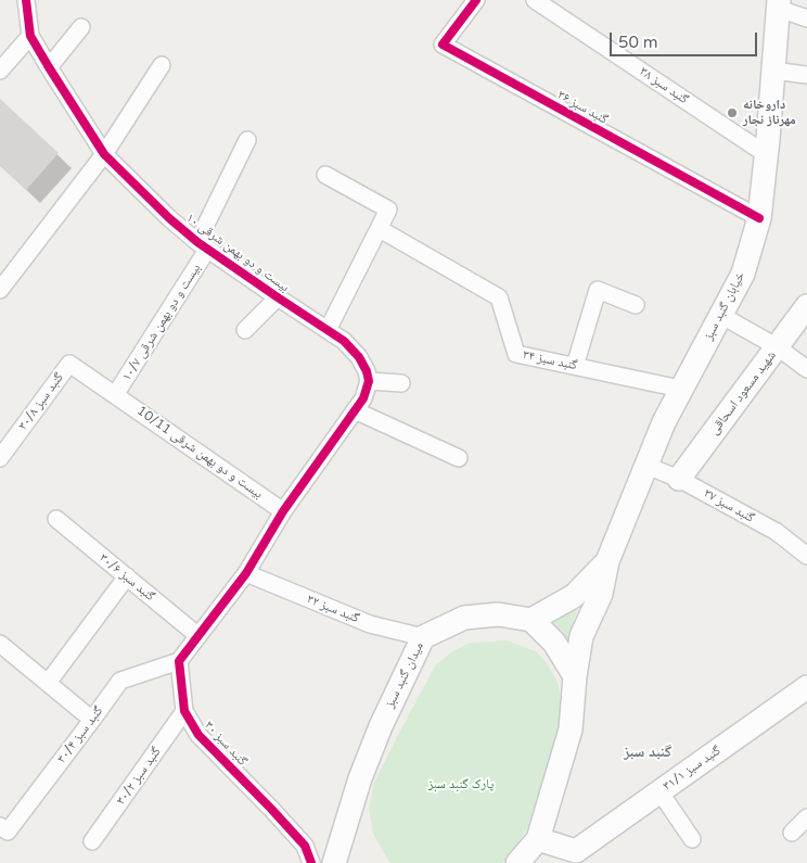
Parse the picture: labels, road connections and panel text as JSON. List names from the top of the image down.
{
  "streets": {
    "main road": [
      "خیابان گنبد سبز",
      "شهید مسعود اسحاقی",
      "میدان گنبد سبز",
      "گنبد سبز ۳۱/۱"
    ],
    "street": [
      "گنبد سبز ۳۸",
      "گنبد سبز ۳۶",
      "بیست و دو بهمن شرقی ۱۰",
      "بیست و دو بهمن شرقی ۱۰/۷",
      "گنبد سبز ۳۴",
      "گنبد سبز ۳۰/۸",
      "بیست و دو بهمن شرقی 10/11",
      "گنبد سبز ۳۷",
      "گنبد سبز ۳۰/۶",
      "گنبد سبز ۳۲",
      "گنبد سبز ۳۰/۴",
      "گنبد سبز ۳۰",
      "گنبد سبز ۳۰/۲"
    ]
  },
  "crossings": [
    ["گنبد سبز ۳۸", "خیابان گنبد سبز"],
    ["گنبد سبز ۳۶", "خیابان گنبد سبز"],
    ["بیست و دو بهمن شرقی ۱۰", "بیست و دو بهمن شرقی ۱۰/۷"],
    ["خیابان گنبد سبز", "گنبد سبز ۳۴"],
    ["خیابان گنبد سبز", "گنبد سبز ۳۷"],
    ["خیابان گنبد سبز", "میدان گنبد سبز"],
    ["بیست و دو بهمن شرقی ۱۰/۷", "گنبد سبز ۳۰/۸"],
    ["بیست و دو بهمن شرقی ۱۰/۷", "بیست و دو بهمن شرقی 10/11"],
    ["شهید مسعود اسحاقی", "گنبد سبز ۳۷"],
    ["گنبد سبز ۳۰/۸", "بیست و دو بهمن شرقی 10/11"],
    ["گنبد سبز ۳۲", "میدان گنبد سبز"],
    ["گنبد سبز ۳۰/۴", "گنبد سبز ۳۰"],
    ["گنبد سبز ۳۰", "گنبد سبز ۳۰/۲"]
  ],
  "districts": ["گنبد سبز"],
  "parks": ["پارک گنبد سبز"],
  "places": ["داروخانه مهرناز نجار"],
  "scale_bar": "50 m"
}
